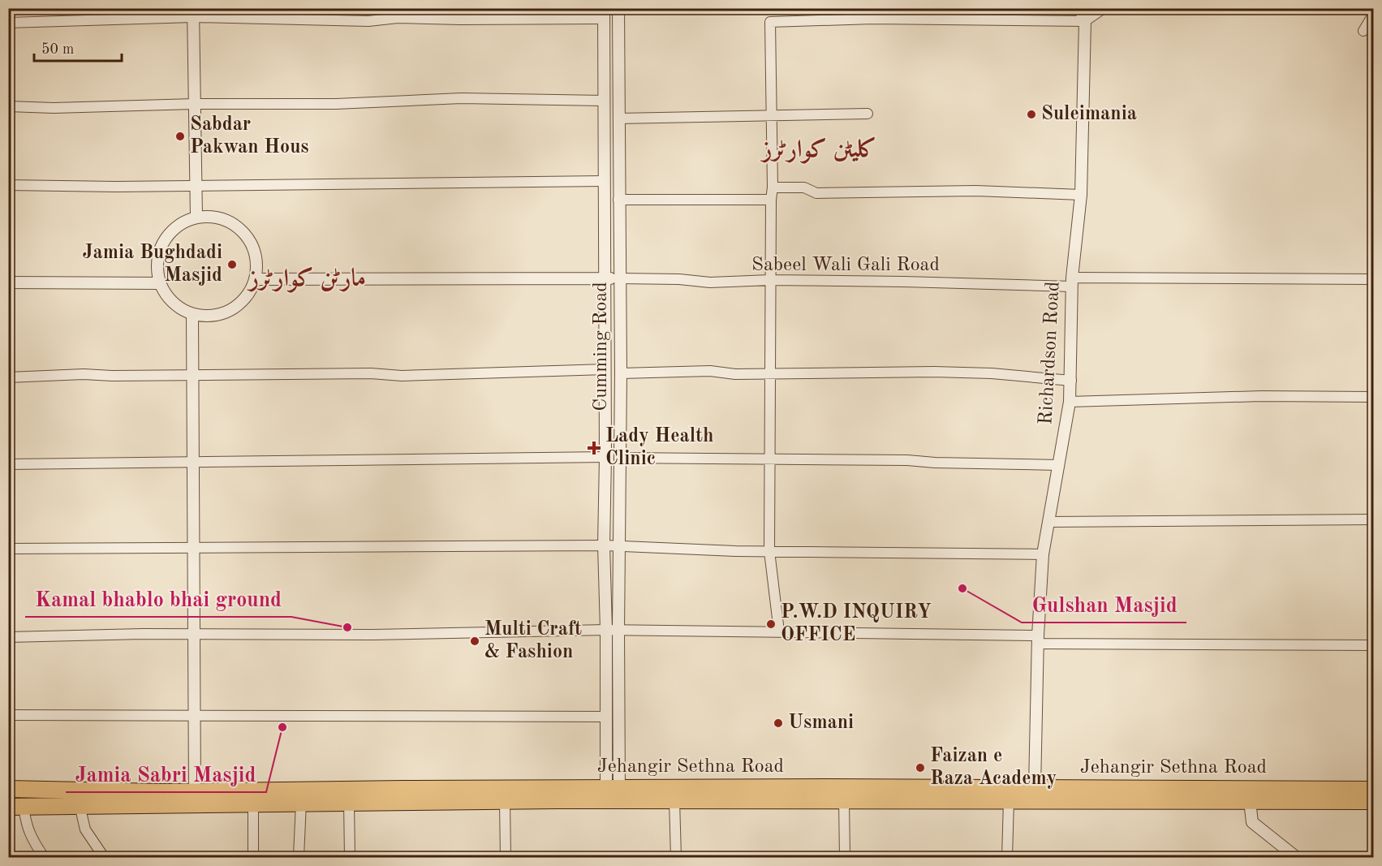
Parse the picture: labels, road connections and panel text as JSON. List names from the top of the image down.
{
  "streets": {
    "highway": ["Jehangir Sethna Road"],
    "street": ["Sabeel Wali Gali Road", "Cumming Road", "Richardson Road"]
  },
  "crossings": [
    ["Sabeel Wali Gali Road", "Cumming Road"],
    ["Sabeel Wali Gali Road", "Richardson Road"],
    ["Cumming Road", "Jehangir Sethna Road"],
    ["Richardson Road", "Jehangir Sethna Road"]
  ],
  "districts": ["کلیٹن کوارٹرز", "مارٹن کوارٹرز"],
  "places": {
    "other": [
      "Suleimania",
      "Sabdar Pakwan Hous",
      "Jamia Bughdadi Masjid",
      "Gulshan Masjid",
      "P.W.D INQUIRY OFFICE",
      "Kamal bhablo bhai ground",
      "Multi Craft & Fashion",
      "Usmani",
      "Jamia Sabri Masjid",
      "Faizan e Raza Academy"
    ],
    "health": ["Lady Health Clinic"]
  },
  "scale_bar": "50 m"
}
